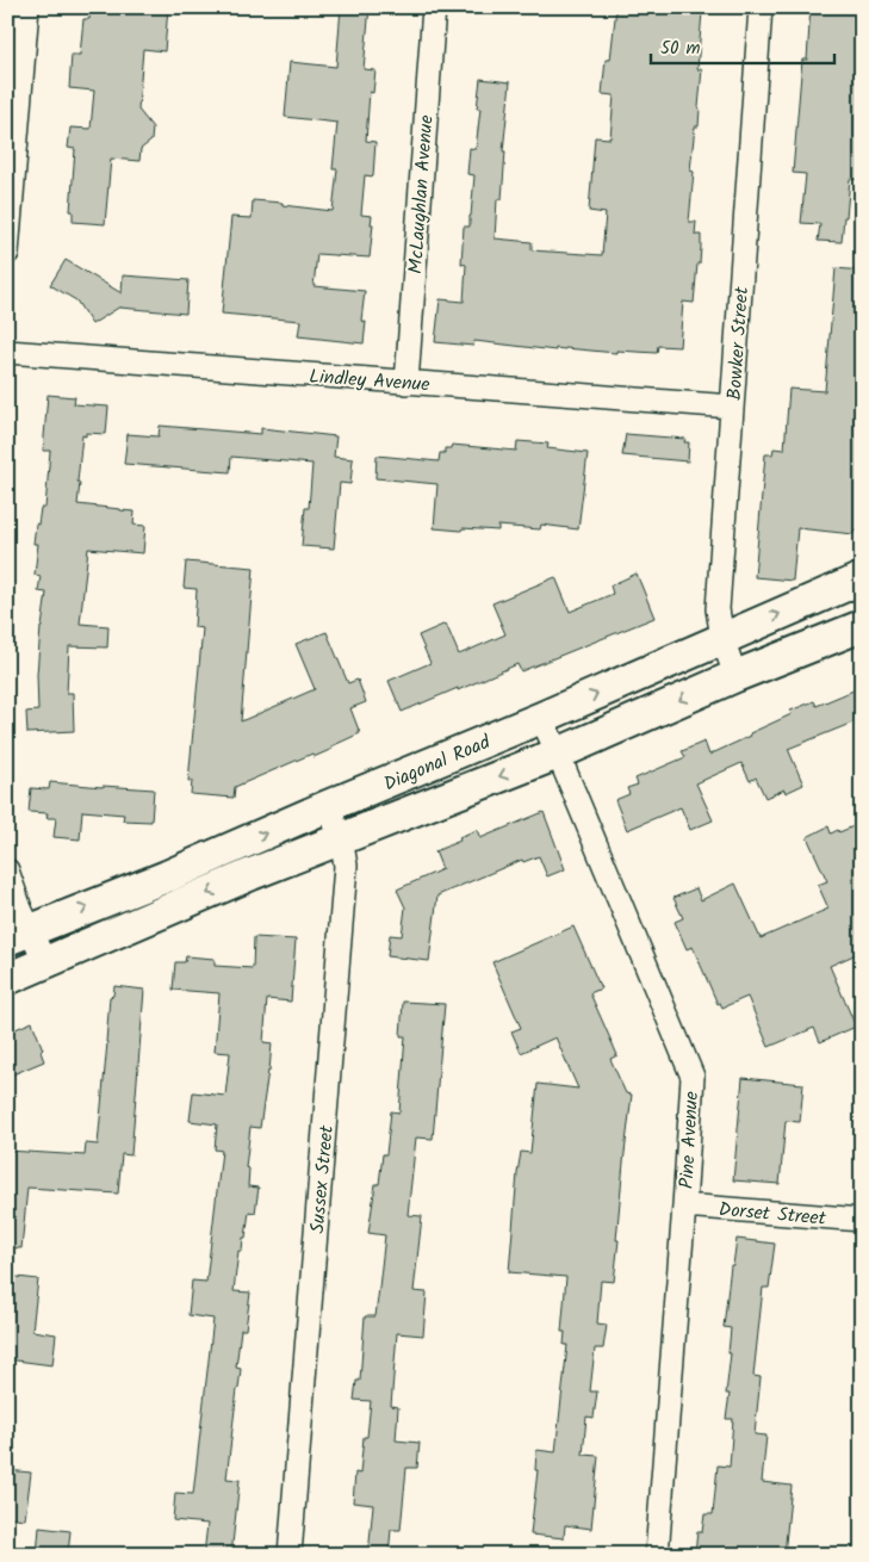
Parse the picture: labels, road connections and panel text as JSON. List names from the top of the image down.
{
  "streets": {
    "main road": ["Diagonal Road"],
    "street": [
      "McLaughlan Avenue",
      "Bowker Street",
      "Lindley Avenue",
      "Pine Avenue",
      "Sussex Street",
      "Dorset Street"
    ]
  },
  "crossings": [
    ["McLaughlan Avenue", "Lindley Avenue"],
    ["Bowker Street", "Lindley Avenue"],
    ["Bowker Street", "Diagonal Road"],
    ["Diagonal Road", "Pine Avenue"],
    ["Diagonal Road", "Sussex Street"],
    ["Pine Avenue", "Dorset Street"]
  ],
  "scale_bar": "50 m"
}
